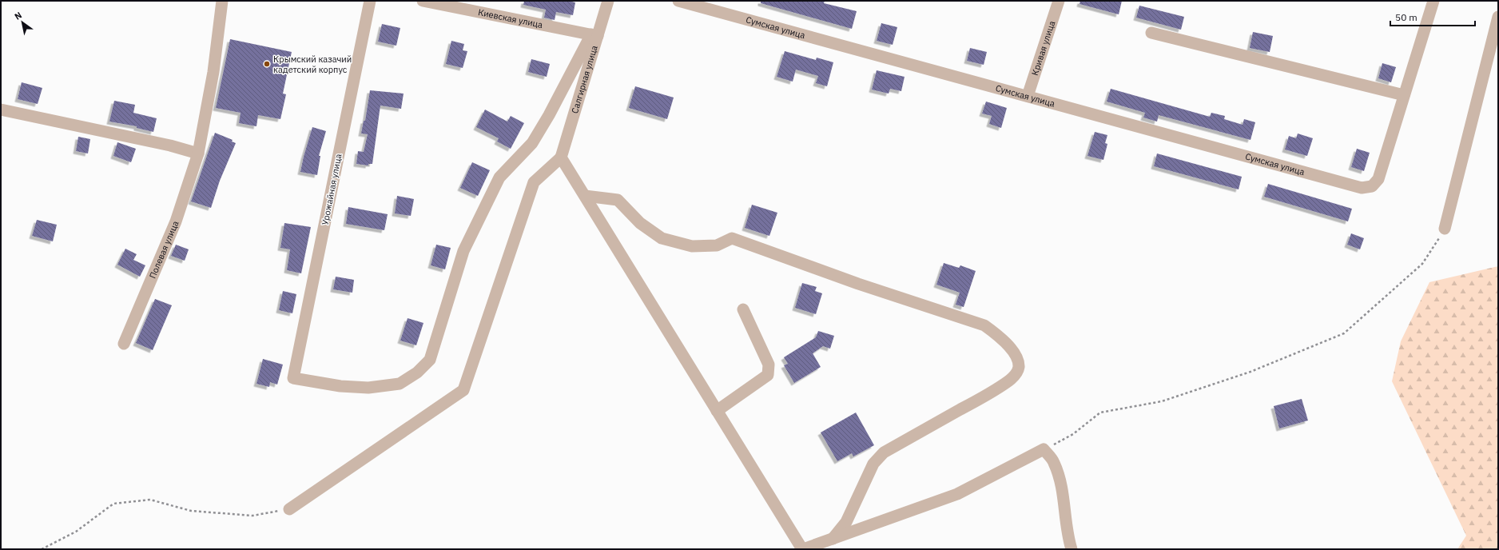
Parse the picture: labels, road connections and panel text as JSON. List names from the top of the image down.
{
  "streets": {
    "street": [
      "Киевская улица",
      "Сумская улица",
      "Кривая улица",
      "Салгирная улица",
      "Урожайная улица",
      "Полевая улица"
    ]
  },
  "crossings": [
    ["Киевская улица", "Салгирная улица"],
    ["Киевская улица", "Урожайная улица"],
    ["Сумская улица", "Кривая улица"],
    ["Салгирная улица", "Урожайная улица"]
  ],
  "places": ["Крымский казачий кадетский корпус"],
  "scale_bar": "50 m",
  "north": "top left"
}
